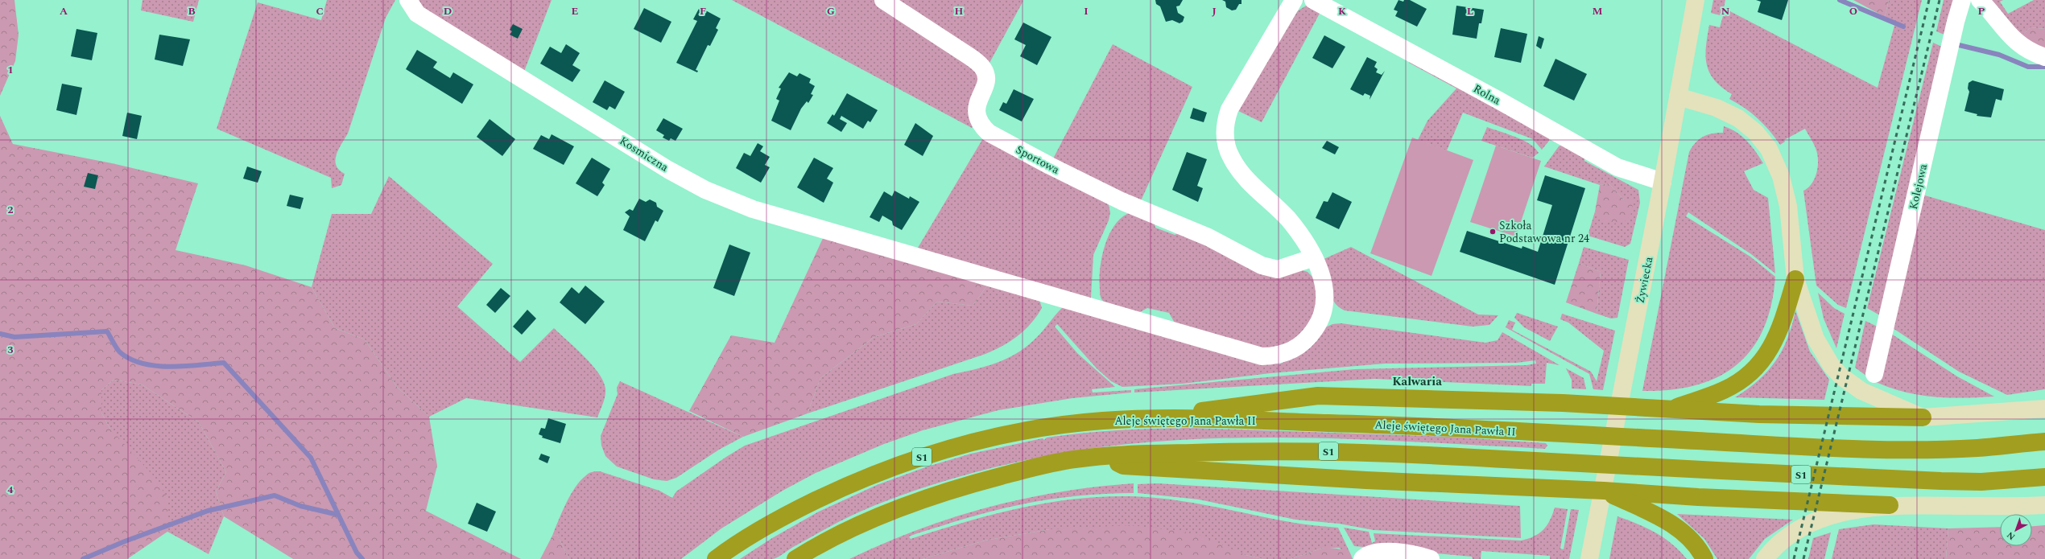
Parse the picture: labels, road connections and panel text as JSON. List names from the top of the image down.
{
  "streets": {
    "highway": ["Aleje świętego Jana Pawła II", "S1"],
    "main road": ["Żywiecka"],
    "street": [
      "Rolna",
      "Kosmiczna",
      "Sportowa",
      "Kolejowa"
    ]
  },
  "crossings": [
    ["Rolna", "Żywiecka"],
    ["Kosmiczna", "Sportowa"]
  ],
  "districts": ["Kalwaria"],
  "places": ["Szkoła Podstawowa nr 24"],
  "north": "bottom left",
  "grid": {
    "columns": [
      "A",
      "B",
      "C",
      "D",
      "E",
      "F",
      "G",
      "H",
      "I",
      "J",
      "K",
      "L",
      "M",
      "N",
      "O",
      "P"
    ],
    "rows": [
      "1",
      "2",
      "3",
      "4"
    ]
  }
}
